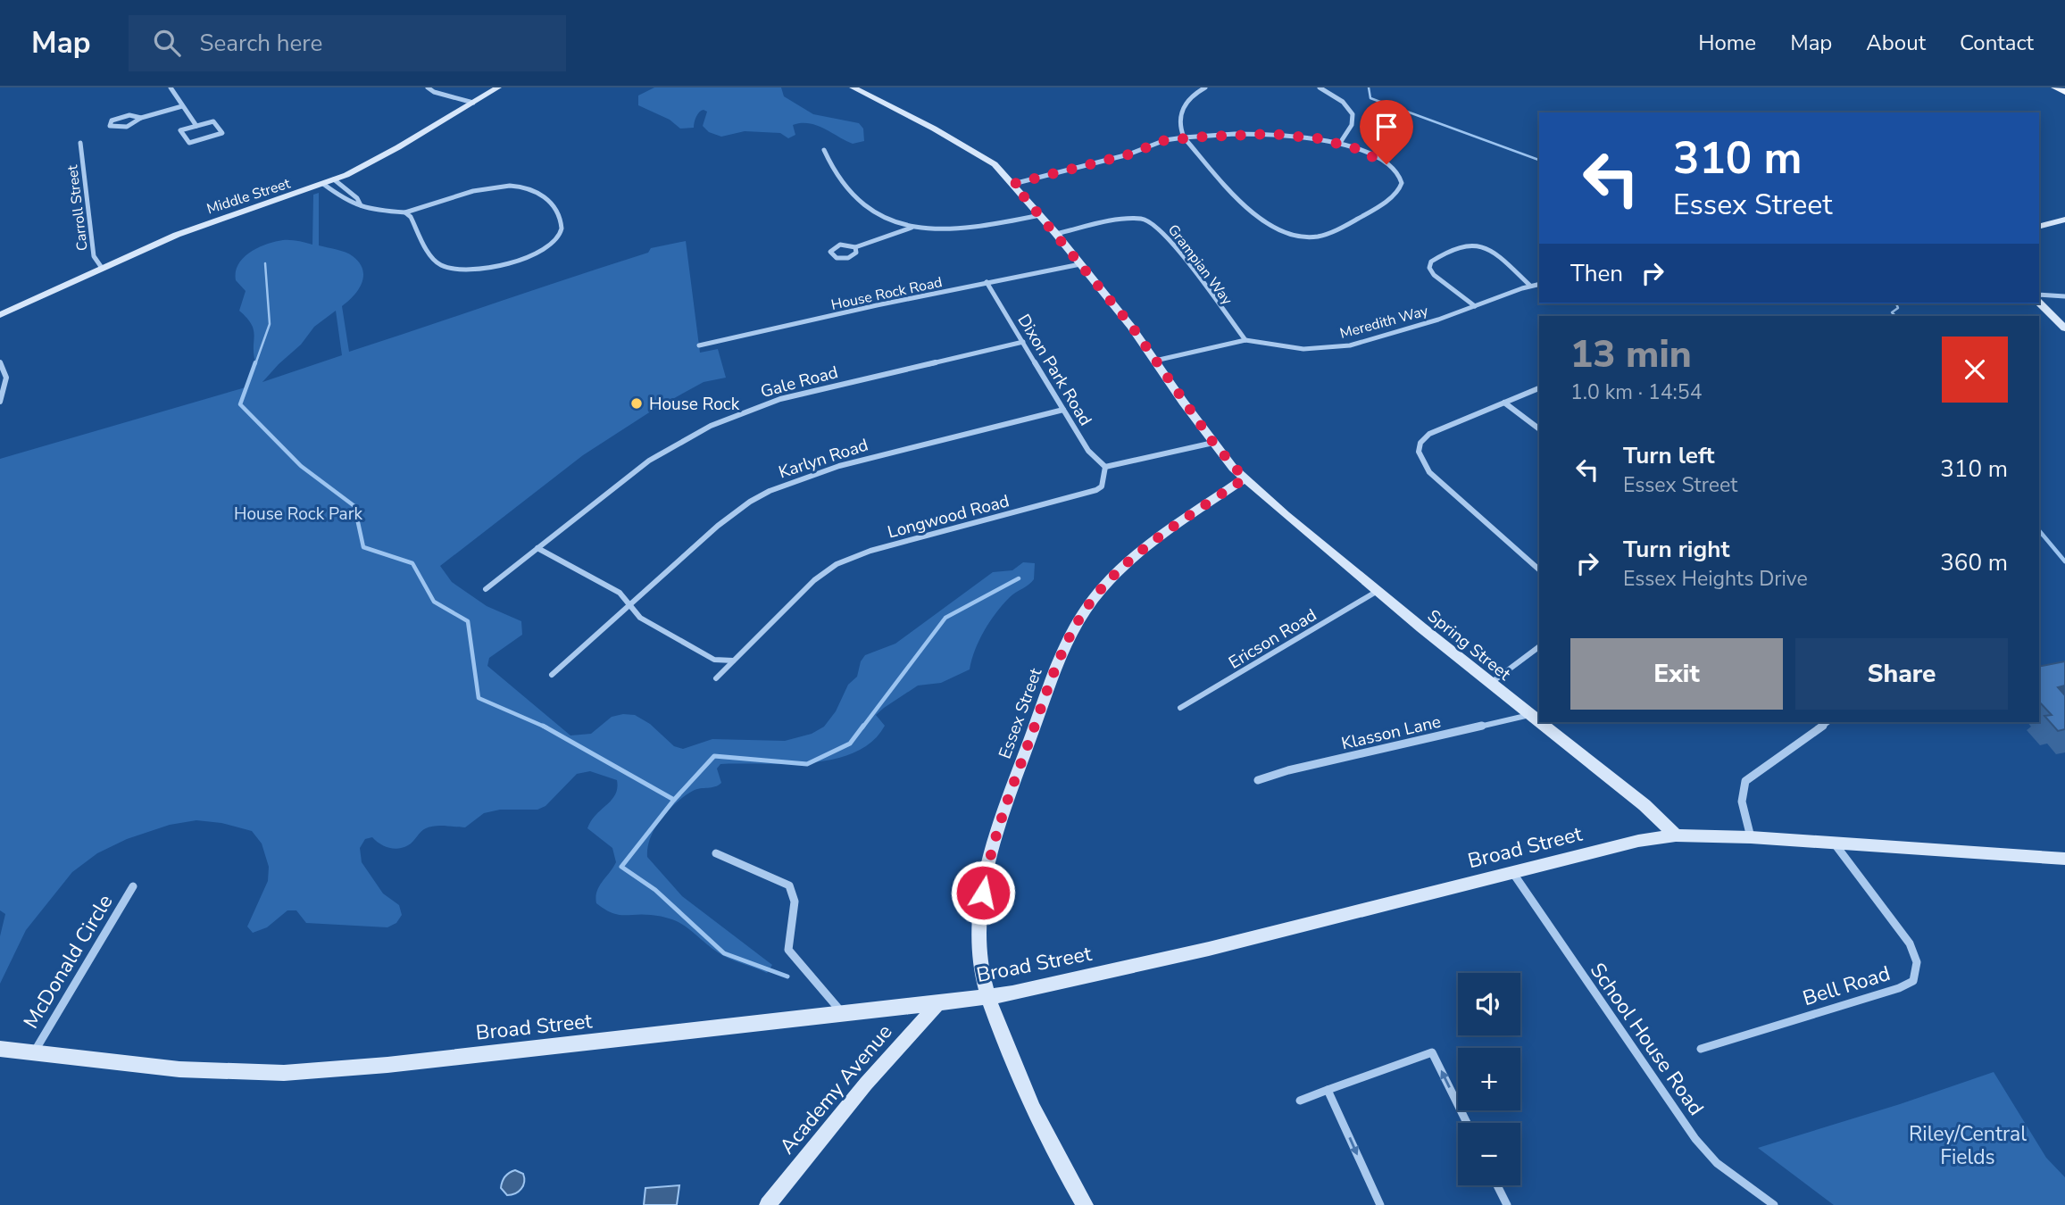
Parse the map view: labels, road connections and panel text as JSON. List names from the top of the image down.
{
  "streets": {
    "street": [
      "Middle Street",
      "Carroll Street",
      "Grampian Way",
      "House Rock Road",
      "Meredith Way",
      "Dixon Park Road",
      "Gale Road",
      "Karlyn Road",
      "Longwood Road",
      "Ericson Road",
      "Spring Street",
      "Essex Street",
      "Klasson Lane",
      "Broad Street",
      "McDonald Circle",
      "Bell Road",
      "School House Road",
      "Academy Avenue"
    ]
  },
  "crossings": [
    ["Middle Street", "Carroll Street"],
    ["Grampian Way", "Meredith Way"],
    ["House Rock Road", "Dixon Park Road"],
    ["Dixon Park Road", "Gale Road"],
    ["Dixon Park Road", "Karlyn Road"],
    ["Dixon Park Road", "Longwood Road"],
    ["Ericson Road", "Spring Street"],
    ["Spring Street", "Essex Street"],
    ["Spring Street", "Klasson Lane"],
    ["Spring Street", "Broad Street"],
    ["Essex Street", "Broad Street"],
    ["Broad Street", "McDonald Circle"],
    ["Broad Street", "Bell Road"],
    ["Broad Street", "School House Road"],
    ["Broad Street", "Academy Avenue"]
  ],
  "parks": ["House Rock Park", "Riley/Central Fields"],
  "places": ["House Rock"],
  "page": {
    "header": "Map",
    "search": "Search here",
    "nav": [
      "Home",
      "Map",
      "About",
      "Contact"
    ],
    "turn": ["310 m", "Essex Street"],
    "then": "Then",
    "heading": ["13 min", "1.0 km · 14:54"],
    "list": [
      {
        "name": "Turn left",
        "note": "Essex Street",
        "value": "310 m"
      },
      {
        "name": "Turn right",
        "note": "Essex Heights Drive",
        "value": "360 m"
      }
    ],
    "buttons": ["Exit", "Share"],
    "map_buttons": ["+", "−"]
  }
}
